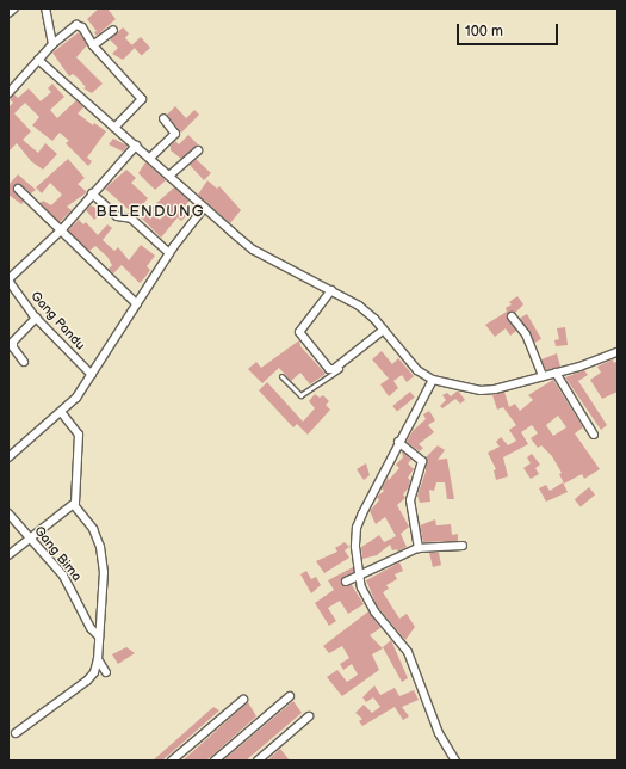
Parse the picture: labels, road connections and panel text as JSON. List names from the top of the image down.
{
  "streets": {
    "street": ["Gang Pandu", "Gang Bima"]
  },
  "districts": ["BELENDUNG"],
  "scale_bar": "100 m"
}
